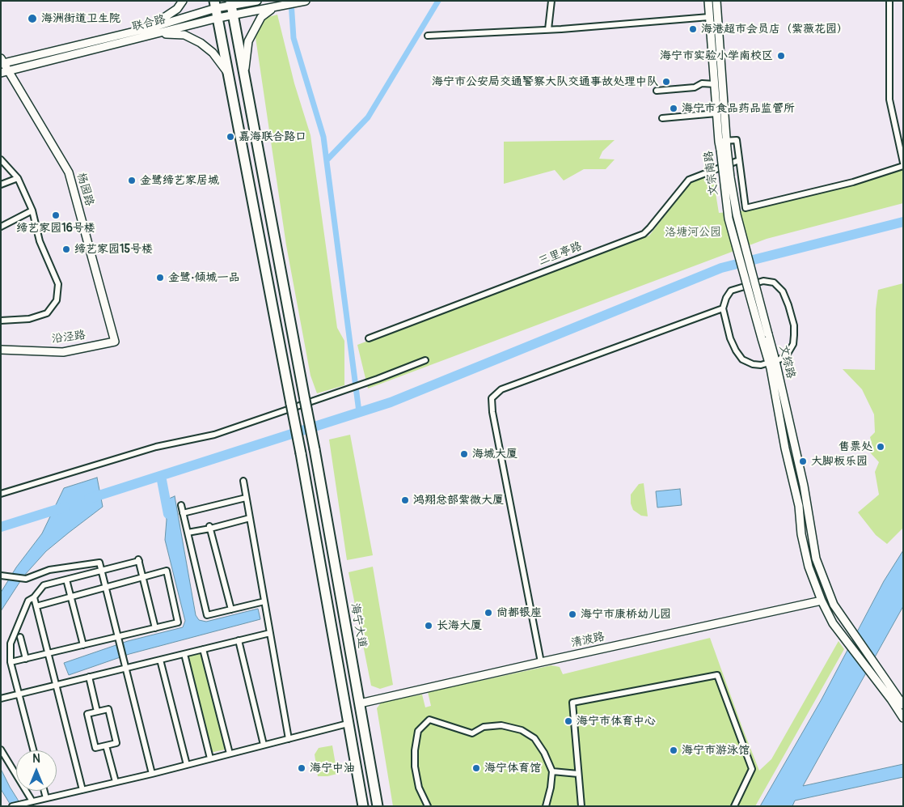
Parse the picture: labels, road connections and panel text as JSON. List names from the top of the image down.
{
  "streets": {
    "highway": ["海宁大道"],
    "main road": [
      "联合路",
      "文宗南路",
      "杨园路",
      "沿泾路",
      "文综路",
      "清波路"
    ],
    "street": ["三里亭路"]
  },
  "crossings": [
    ["联合路", "杨园路"],
    ["联合路", "海宁大道"],
    ["文宗南路", "文综路"],
    ["杨园路", "沿泾路"],
    ["海宁大道", "清波路"]
  ],
  "parks": ["洛塘河公园"],
  "places": [
    "海洲街道卫生院",
    "海港超市会员店（紫薇花园）",
    "海宁市实验小学南校区",
    "海宁市公安局交通警察大队交通事故处理中队",
    "海宁市食品药品监管所",
    "嘉海联合路口",
    "金鹭缔艺家居城",
    "缔艺家园16号楼",
    "缔艺家园15号楼",
    "金鹭·倾城一品",
    "售票处",
    "海城大厦",
    "大脚板乐园",
    "鸿翔总部紫微大厦",
    "尚都银座",
    "海宁市康桥幼儿园",
    "长海大厦",
    "海宁市体育中心",
    "海宁市游泳馆",
    "海宁中油",
    "海宁体育馆"
  ],
  "north": "top"
}
